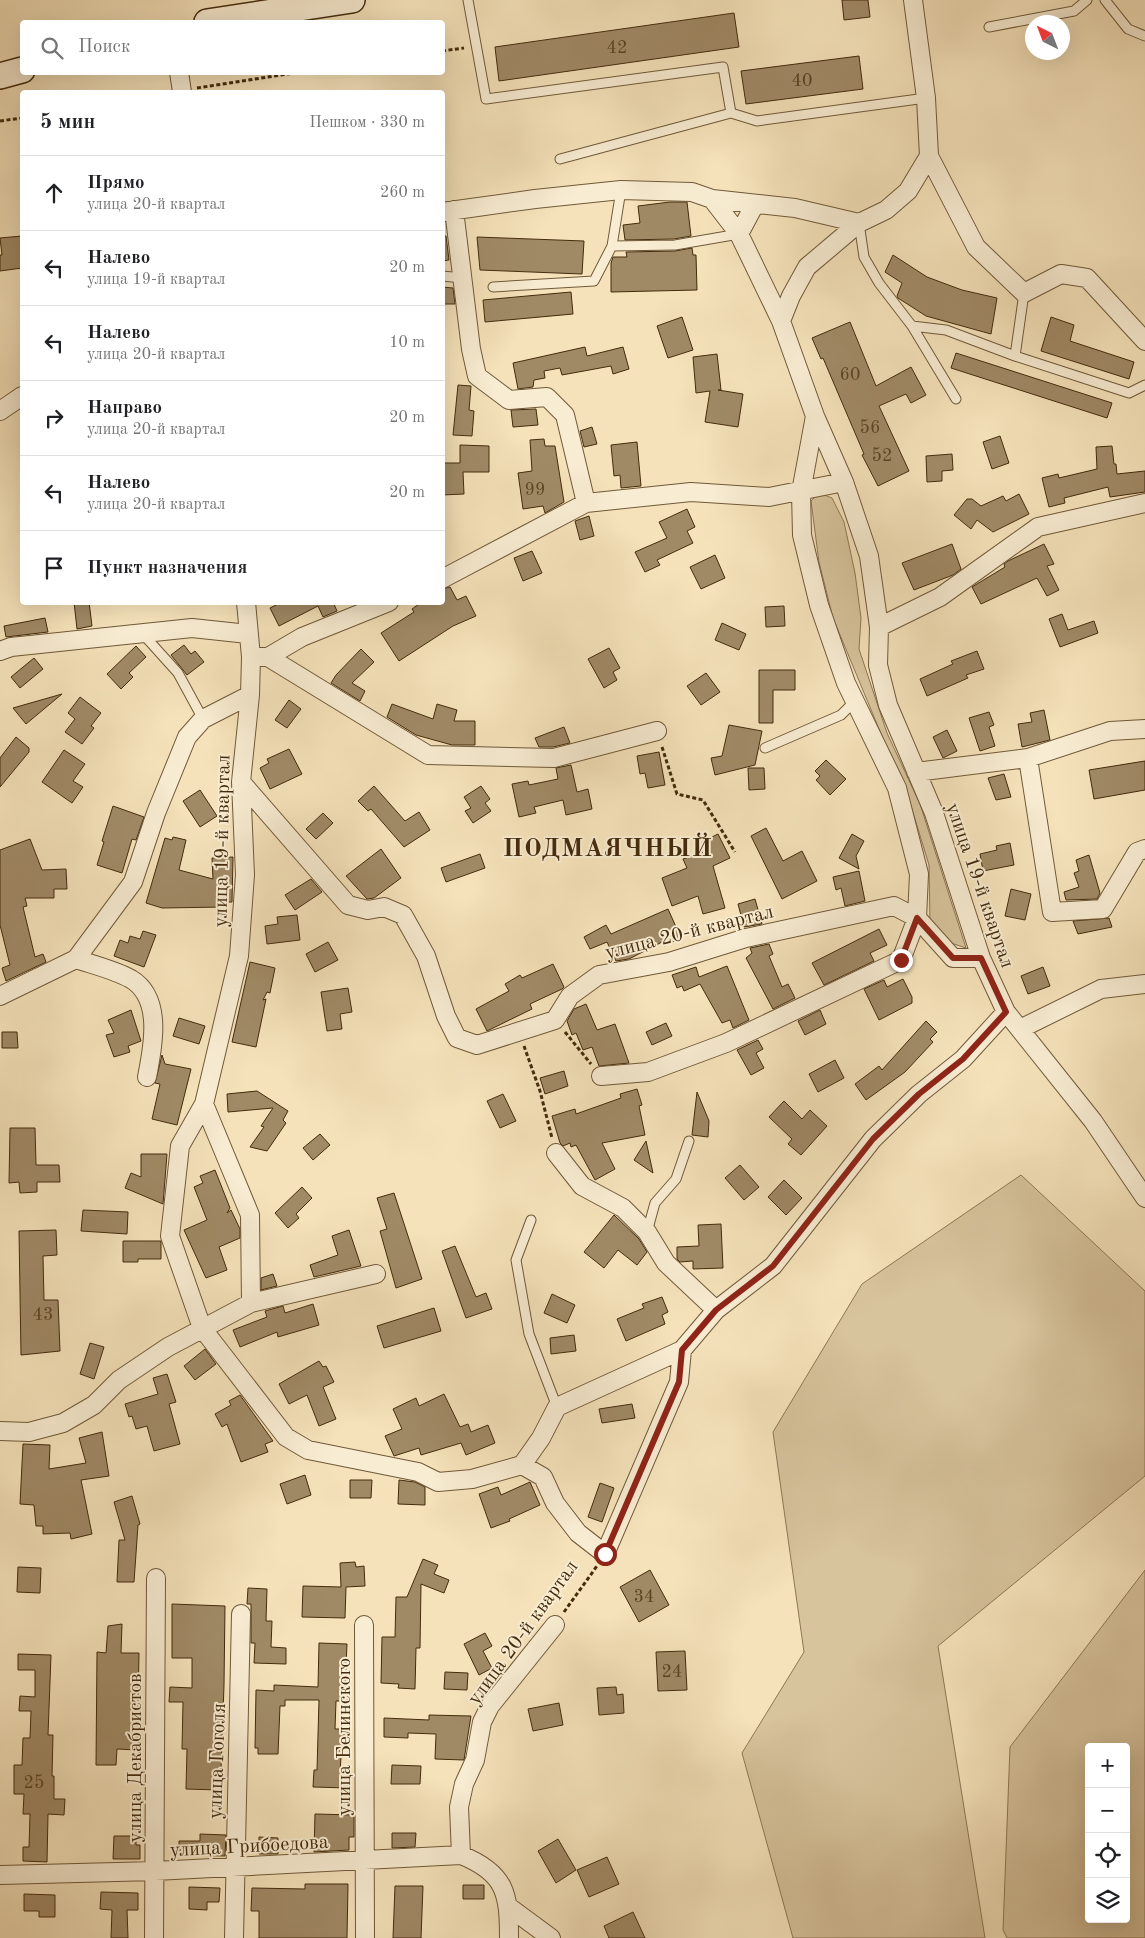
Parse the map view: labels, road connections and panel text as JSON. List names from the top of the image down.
{
  "streets": {
    "street": [
      "улица 19-й квартал",
      "улица 20-й квартал",
      "улица Белинского",
      "улица Декабристов",
      "улица Гоголя",
      "улица Грибоедова"
    ]
  },
  "crossings": [
    ["улица 19-й квартал", "улица 20-й квартал"],
    ["улица 20-й квартал", "улица Грибоедова"],
    ["улица Белинского", "улица Грибоедова"],
    ["улица Декабристов", "улица Грибоедова"],
    ["улица Гоголя", "улица Грибоедова"]
  ],
  "districts": ["ПОДМАЯЧНЫЙ"],
  "house_numbers": [
    "42",
    "40",
    "60",
    "56",
    "52",
    "99",
    "43",
    "34",
    "24",
    "25"
  ],
  "north": "top left",
  "page": {
    "search": "Поиск",
    "heading": ["5 мин", "Пешком · 330 m"],
    "list": [
      ["Прямо", "улица 20-й квартал", "260 m"],
      ["Налево", "улица 19-й квартал", "20 m"],
      ["Налево", "улица 20-й квартал", "10 m"],
      ["Направо", "улица 20-й квартал", "20 m"],
      ["Налево", "улица 20-й квартал", "20 m"],
      "Пункт назначения"
    ],
    "map_buttons": ["+", "−"]
  }
}
